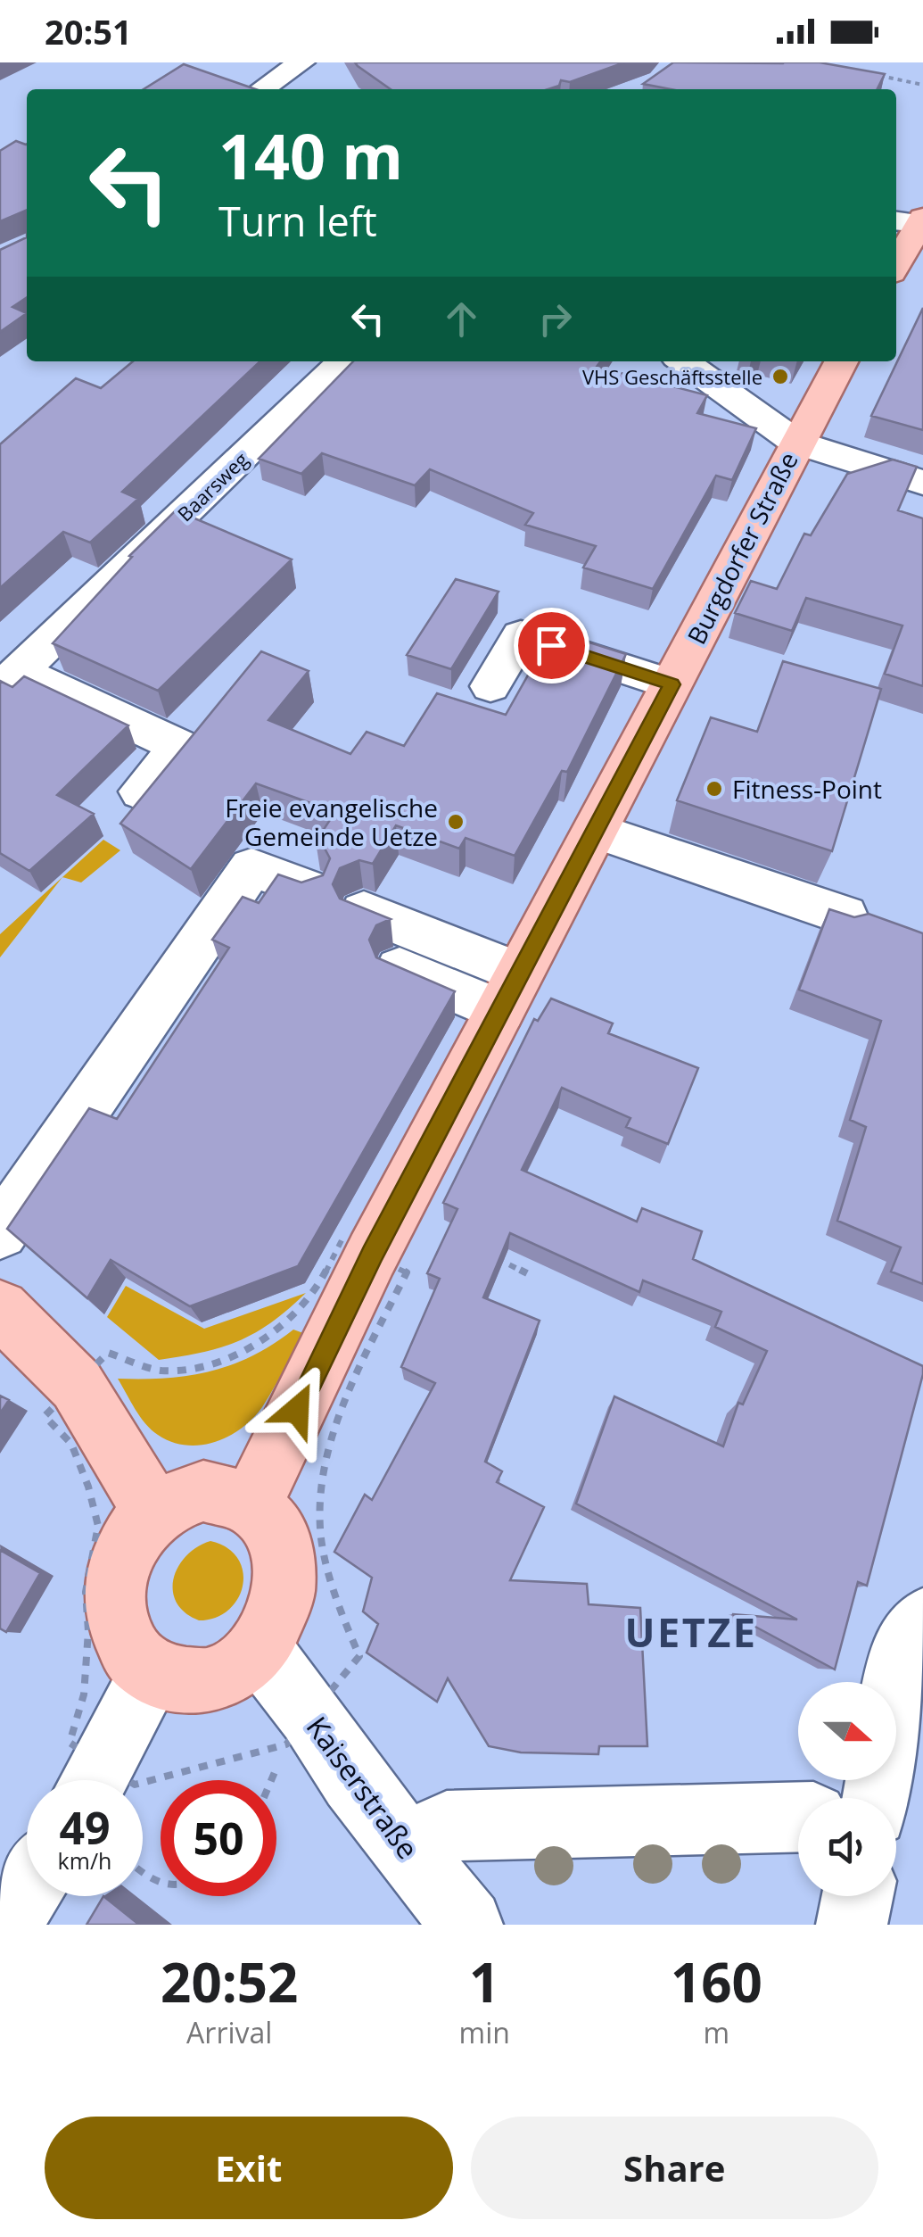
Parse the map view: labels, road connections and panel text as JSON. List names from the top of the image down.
{
  "streets": {
    "main road": ["Burgdorfer Straße"],
    "street": ["Baarsweg", "Kaiserstraße"]
  },
  "crossings": [
    ["Burgdorfer Straße", "Kaiserstraße"]
  ],
  "districts": ["UETZE"],
  "places": ["VHS Geschäftsstelle", "Fitness-Point", "Freie evangelische Gemeinde Uetze"],
  "north": "right",
  "page": {
    "status": "20:51",
    "turn": ["140 m", "Turn left"],
    "speed": "49 km/h",
    "limit": "50",
    "eta": [
      "20:52",
      "Arrival",
      "1",
      "min",
      "160",
      "m"
    ],
    "buttons": ["Exit", "Share"]
  }
}
